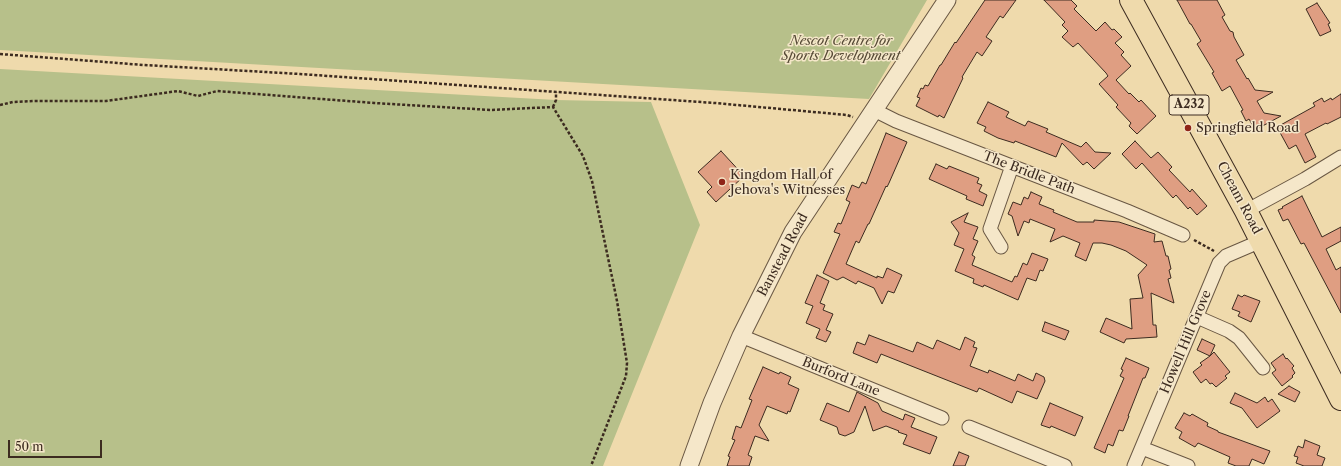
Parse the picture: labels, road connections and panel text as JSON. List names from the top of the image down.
{
  "streets": {
    "highway": ["A232", "Cheam Road"],
    "street": [
      "The Bridle Path",
      "Banstead Road",
      "Howell Hill Grove",
      "Burford Lane"
    ]
  },
  "crossings": [
    ["The Bridle Path", "Banstead Road"],
    ["Banstead Road", "Burford Lane"]
  ],
  "parks": ["Nescot Centre for Sports Development"],
  "places": ["Springfield Road", "Kingdom Hall of Jehova's Witnesses"],
  "scale_bar": "50 m"
}
